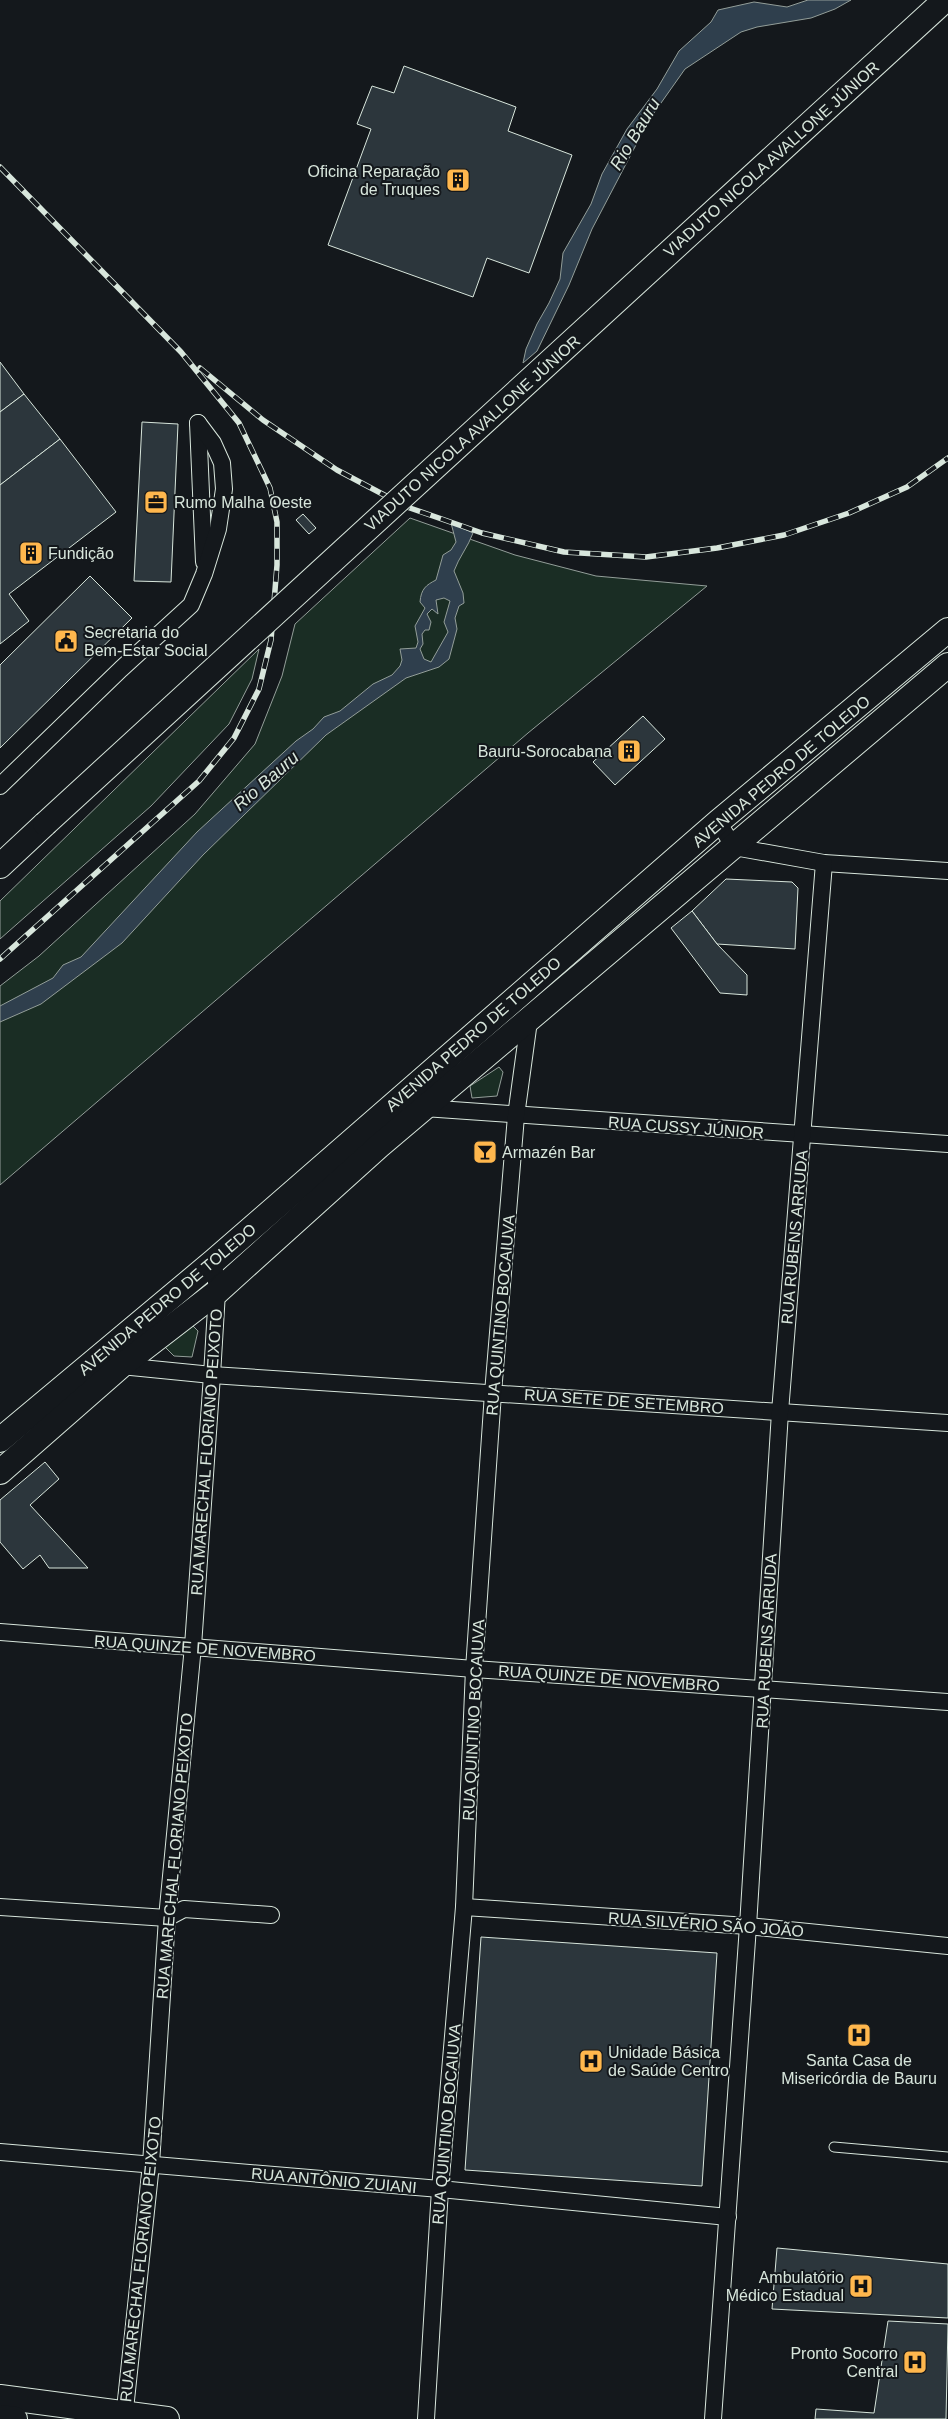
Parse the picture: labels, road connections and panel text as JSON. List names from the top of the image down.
{
  "streets": {
    "main road": ["VIADUTO NICOLA AVALLONE JÚNIOR", "AVENIDA PEDRO DE TOLEDO"],
    "street": [
      "RUA CUSSY JÚNIOR",
      "RUA RUBENS ARRUDA",
      "RUA QUINTINO BOCAIUVA",
      "RUA SETE DE SETEMBRO",
      "RUA MARECHAL FLORIANO PEIXOTO",
      "RUA QUINZE DE NOVEMBRO",
      "RUA SILVÉRIO SÃO JOÃO",
      "RUA ANTÔNIO ZUIANI"
    ]
  },
  "crossings": [
    ["AVENIDA PEDRO DE TOLEDO", "RUA CUSSY JÚNIOR"],
    ["AVENIDA PEDRO DE TOLEDO", "RUA QUINTINO BOCAIUVA"],
    ["AVENIDA PEDRO DE TOLEDO", "RUA SETE DE SETEMBRO"],
    ["AVENIDA PEDRO DE TOLEDO", "RUA MARECHAL FLORIANO PEIXOTO"],
    ["RUA CUSSY JÚNIOR", "RUA RUBENS ARRUDA"],
    ["RUA CUSSY JÚNIOR", "RUA QUINTINO BOCAIUVA"],
    ["RUA RUBENS ARRUDA", "RUA SETE DE SETEMBRO"],
    ["RUA RUBENS ARRUDA", "RUA QUINZE DE NOVEMBRO"],
    ["RUA RUBENS ARRUDA", "RUA SILVÉRIO SÃO JOÃO"],
    ["RUA RUBENS ARRUDA", "RUA ANTÔNIO ZUIANI"],
    ["RUA QUINTINO BOCAIUVA", "RUA SETE DE SETEMBRO"],
    ["RUA QUINTINO BOCAIUVA", "RUA QUINZE DE NOVEMBRO"],
    ["RUA QUINTINO BOCAIUVA", "RUA SILVÉRIO SÃO JOÃO"],
    ["RUA QUINTINO BOCAIUVA", "RUA ANTÔNIO ZUIANI"],
    ["RUA SETE DE SETEMBRO", "RUA MARECHAL FLORIANO PEIXOTO"],
    ["RUA MARECHAL FLORIANO PEIXOTO", "RUA QUINZE DE NOVEMBRO"],
    ["RUA MARECHAL FLORIANO PEIXOTO", "RUA ANTÔNIO ZUIANI"]
  ],
  "water": ["Rio Bauru"],
  "places": {
    "building": ["Oficina Reparação de Truques", "Fundição", "Bauru-Sorocabana"],
    "office": ["Rumo Malha Oeste"],
    "public building": ["Secretaria do Bem-Estar Social"],
    "bar": ["Armazén Bar"],
    "hospital": [
      "Santa Casa de Misericórdia de Bauru",
      "Unidade Básica de Saúde Centro",
      "Ambulatório Médico Estadual",
      "Pronto Socorro Central"
    ]
  }
}
